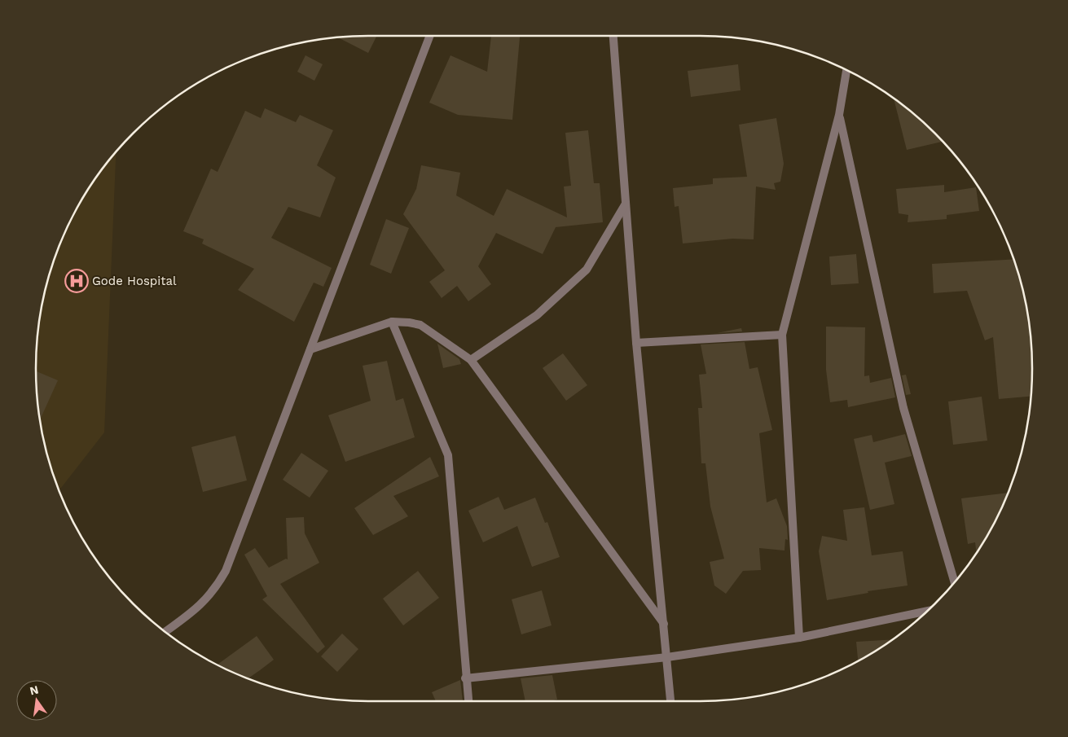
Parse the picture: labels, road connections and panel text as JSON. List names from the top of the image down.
{
  "places": {
    "hospital": ["Gode Hospital"]
  },
  "north": "top"
}
